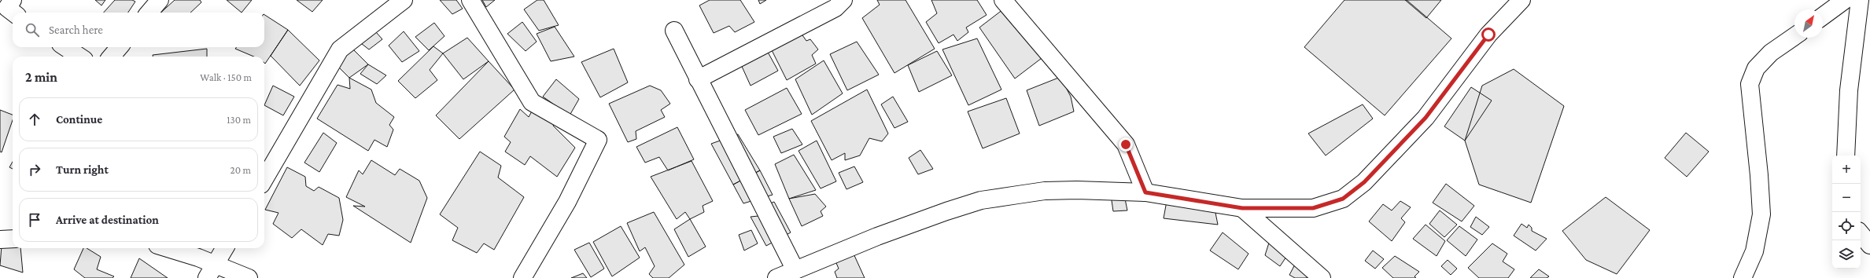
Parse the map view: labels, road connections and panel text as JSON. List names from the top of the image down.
{
  "north": "top right",
  "page": {
    "search": "Search here",
    "heading": ["2 min", "Walk · 150 m"],
    "list": [
      ["Continue", "130 m"],
      ["Turn right", "20 m"],
      "Arrive at destination"
    ],
    "map_buttons": ["+", "−"]
  }
}
